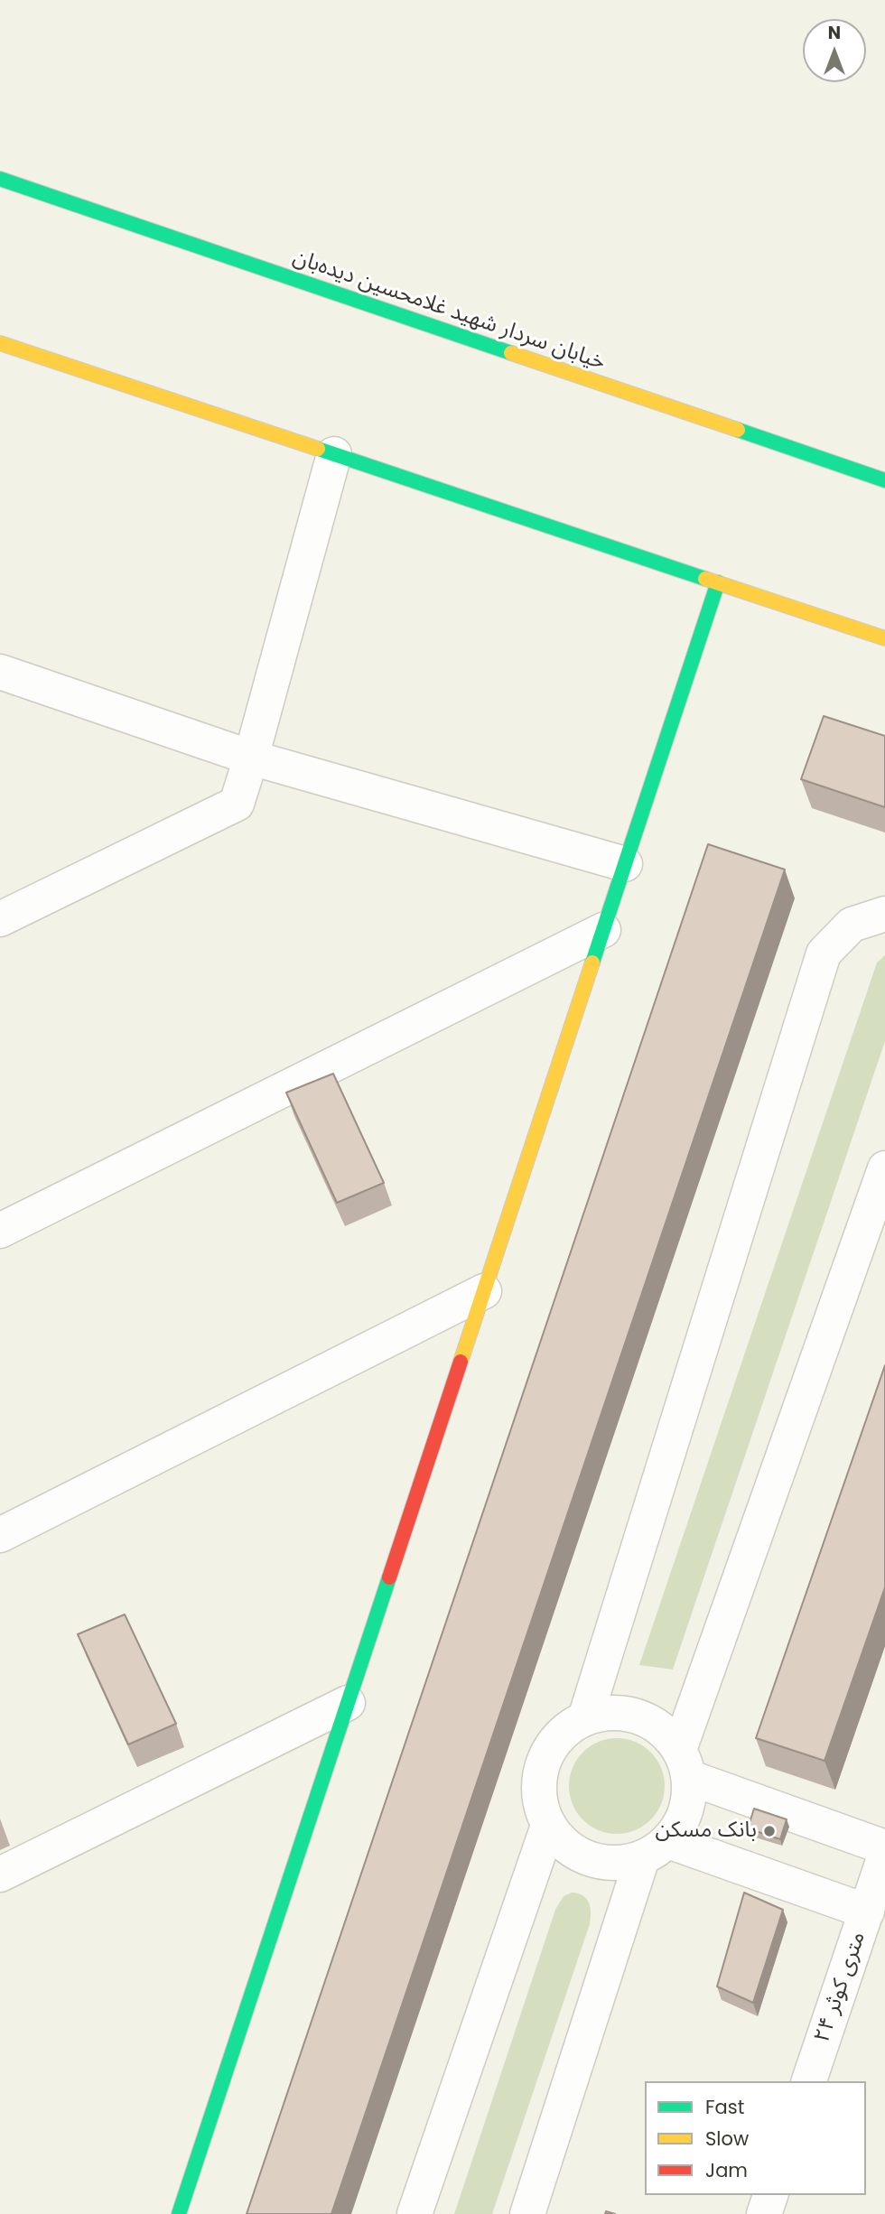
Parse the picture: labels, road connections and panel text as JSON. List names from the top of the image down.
{
  "streets": {
    "main road": ["خیابان سردار شهید غلامحسین دیده‌بان"],
    "street": ["۲۴ متری کوثر"]
  },
  "places": ["بانک مسکن"],
  "legend": ["Fast", "Slow", "Jam"],
  "north": "top"
}
